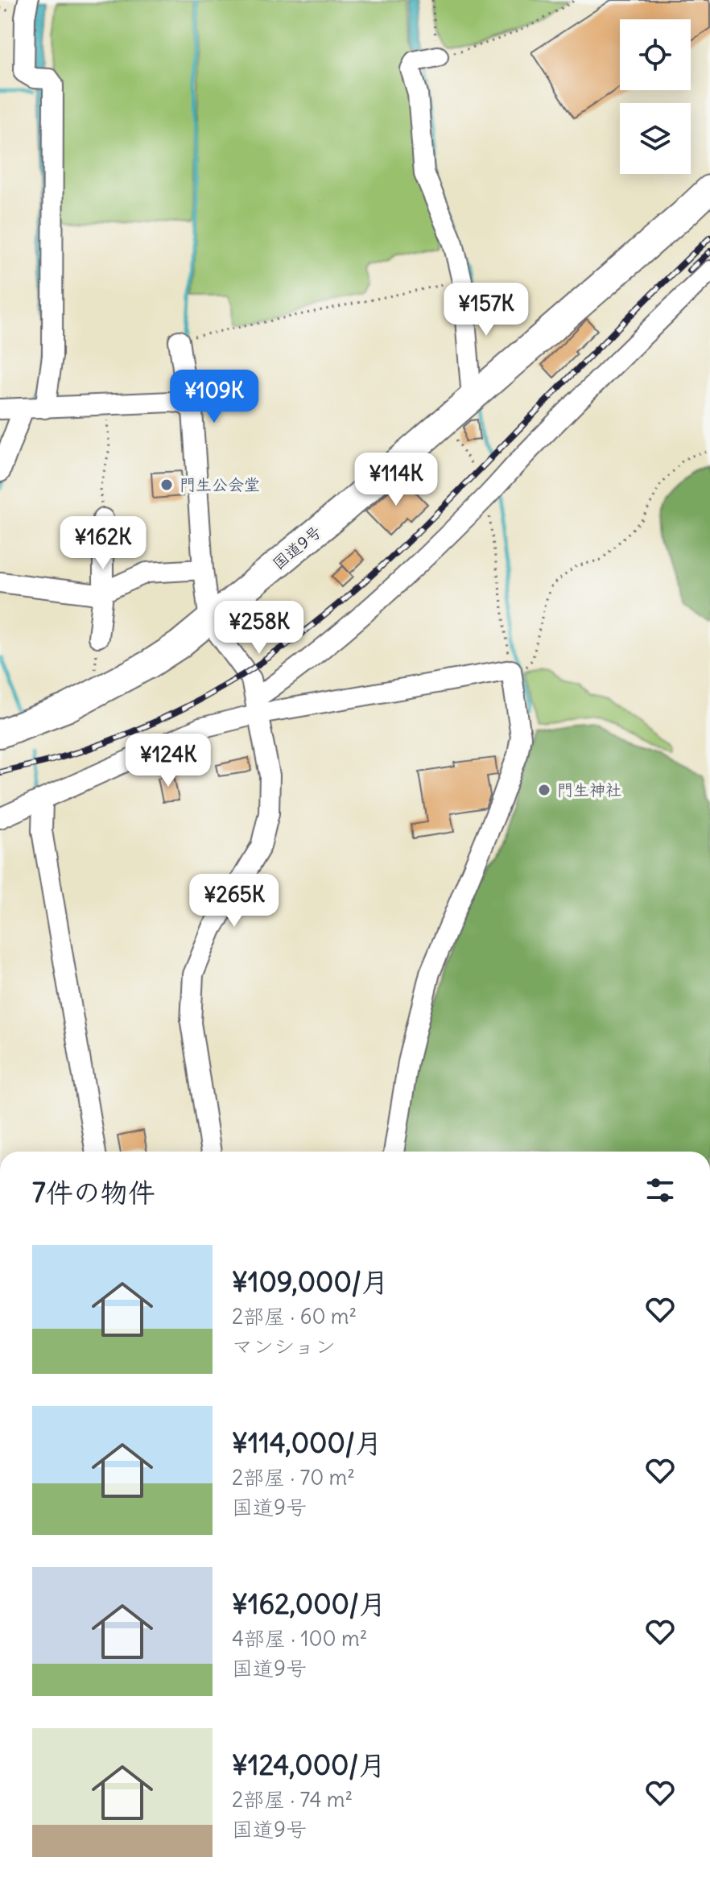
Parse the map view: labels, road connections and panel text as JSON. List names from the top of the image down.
{
  "streets": {
    "highway": ["国道9号"]
  },
  "places": ["門生公会堂", "門生神社"],
  "page": {
    "price": [
      "¥157K",
      "¥109K",
      "¥114K",
      "¥162K",
      "¥258K",
      "¥124K",
      "¥265K"
    ],
    "heading": "7件の物件",
    "list": [
      {
        "name": "¥109,000/月",
        "note": "2部屋 · 60 m² · マンション"
      },
      {
        "name": "¥114,000/月",
        "note": "2部屋 · 70 m² · 国道9号"
      },
      {
        "name": "¥162,000/月",
        "note": "4部屋 · 100 m² · 国道9号"
      },
      {
        "name": "¥124,000/月",
        "note": "2部屋 · 74 m² · 国道9号"
      }
    ]
  }
}
